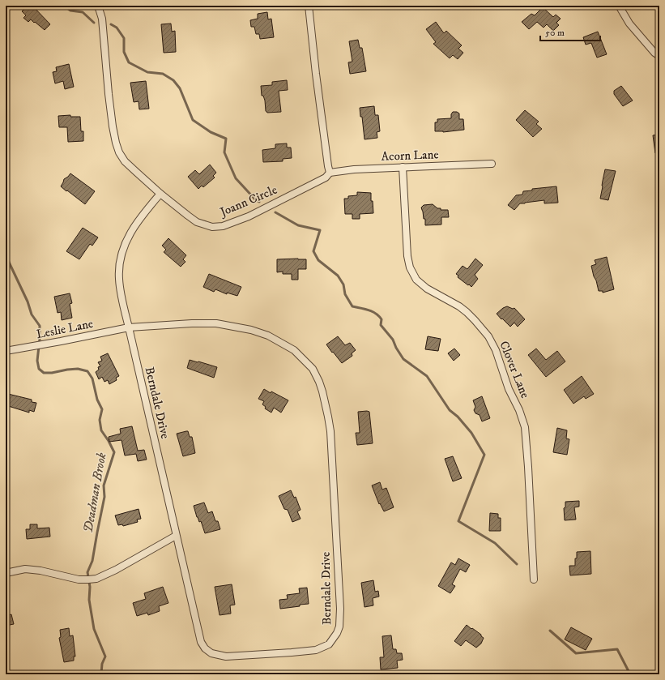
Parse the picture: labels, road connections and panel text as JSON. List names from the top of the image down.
{
  "streets": {
    "street": [
      "Acorn Lane",
      "Joann Circle",
      "Leslie Lane",
      "Clover Lane",
      "Berndale Drive"
    ]
  },
  "crossings": [
    ["Acorn Lane", "Joann Circle"],
    ["Acorn Lane", "Clover Lane"],
    ["Joann Circle", "Berndale Drive"],
    ["Leslie Lane", "Berndale Drive"]
  ],
  "water": ["Deadman Brook"],
  "scale_bar": "50 m"
}
